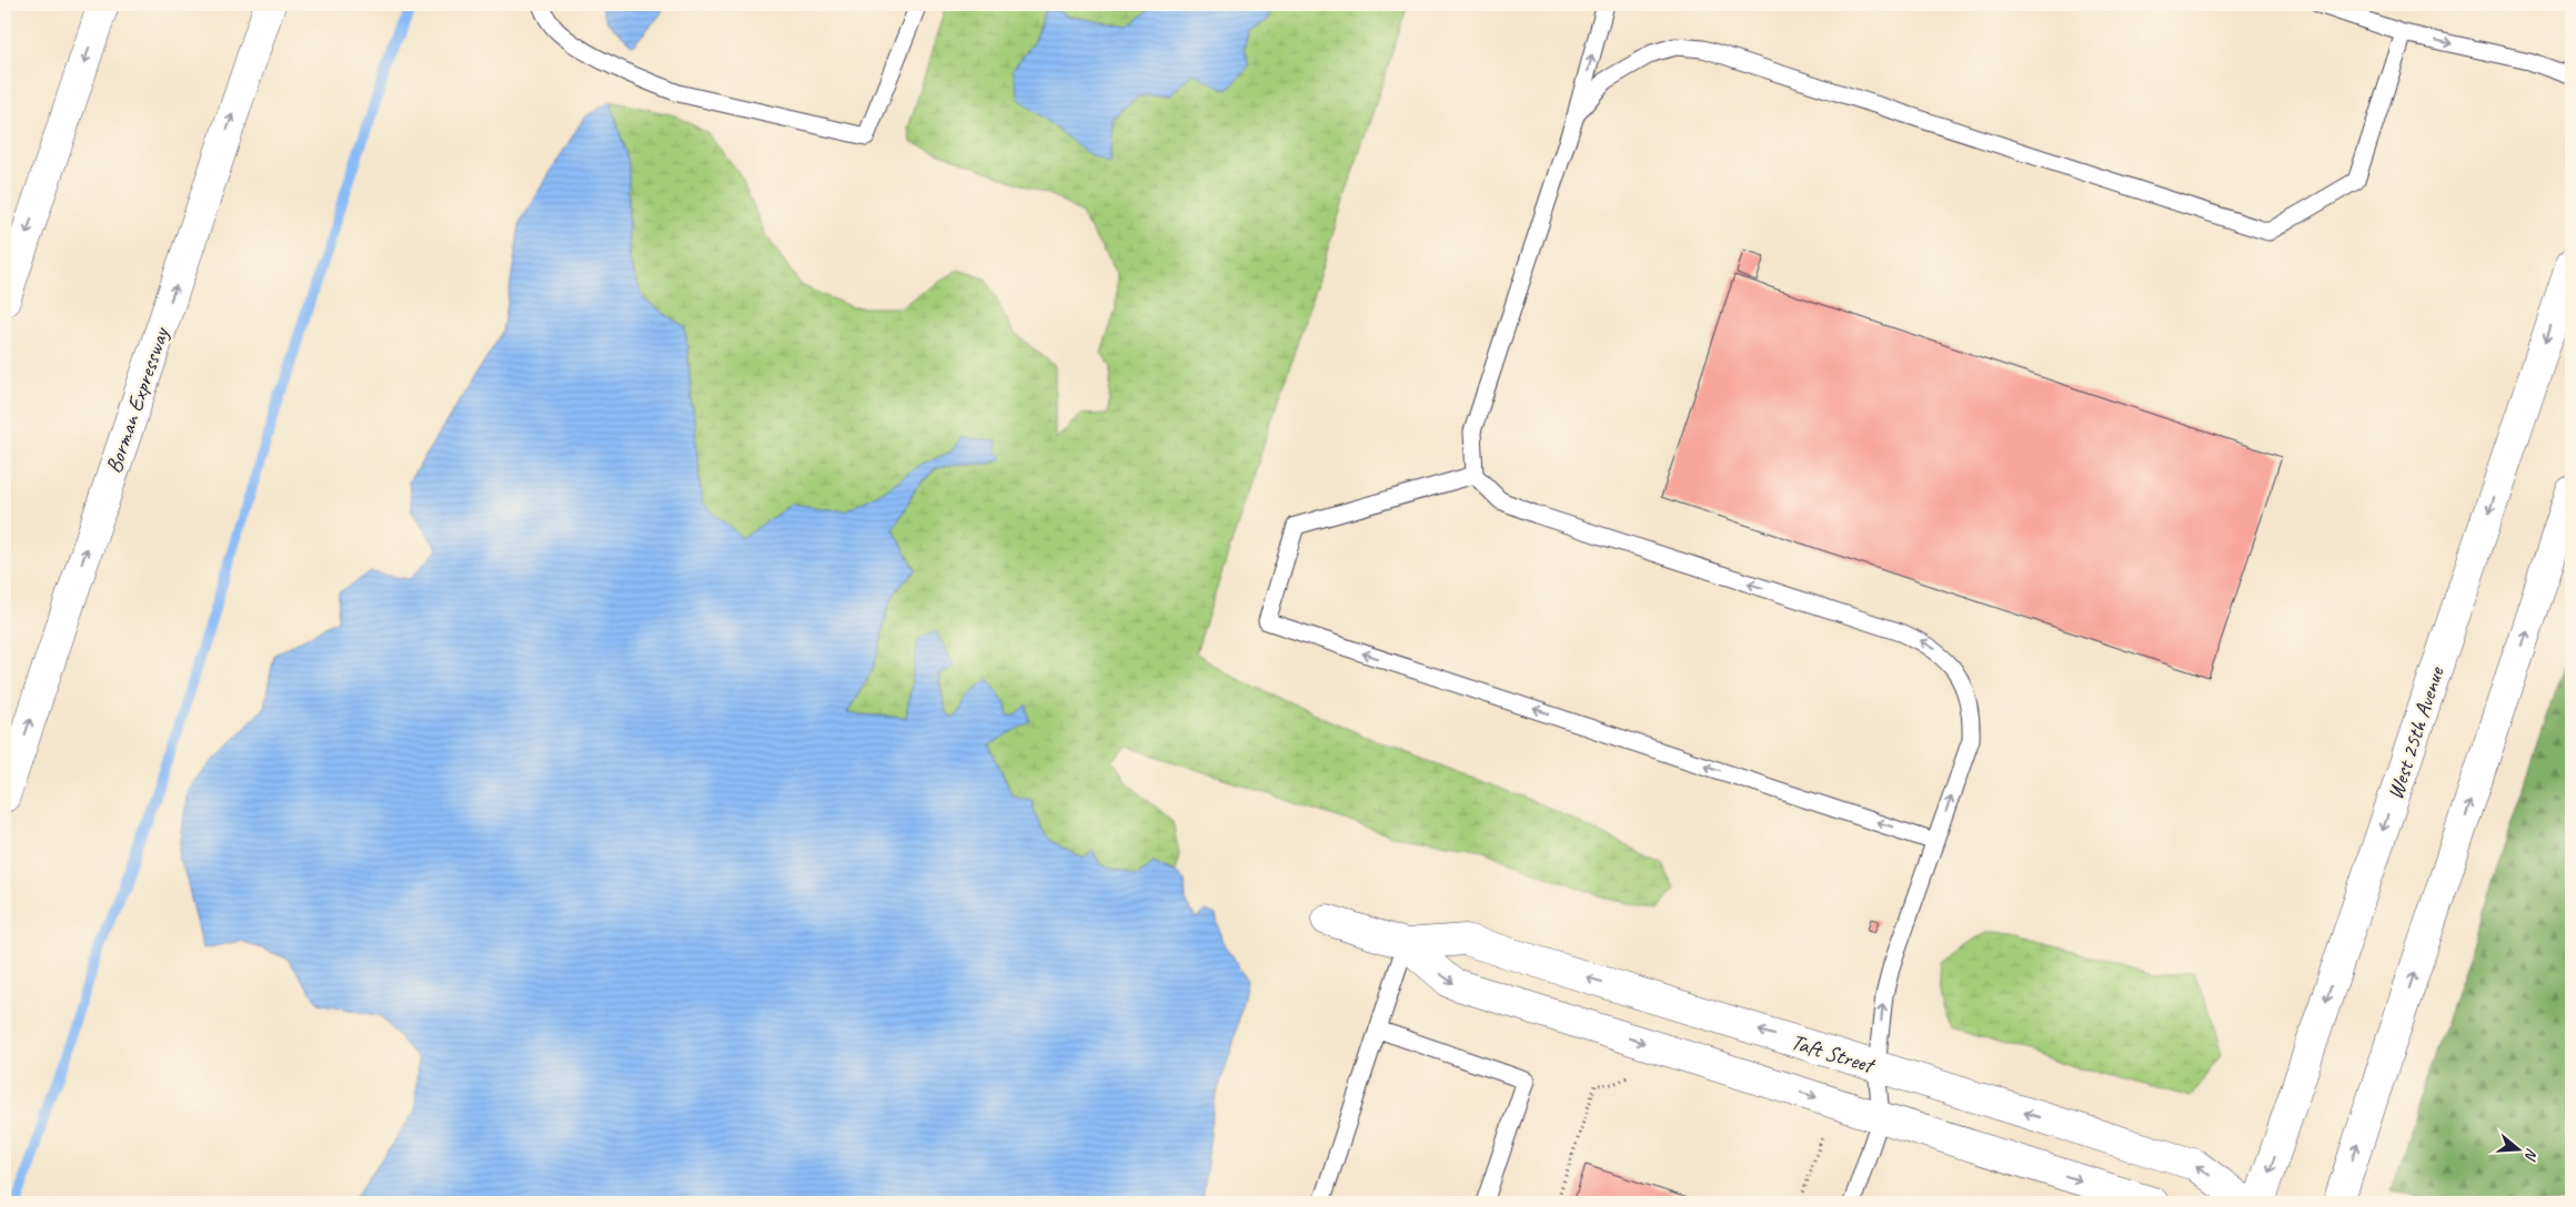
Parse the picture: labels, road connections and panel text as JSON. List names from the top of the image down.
{
  "streets": {
    "main road": ["Borman Expressway", "West 25th Avenue", "Taft Street"]
  },
  "north": "right"
}
